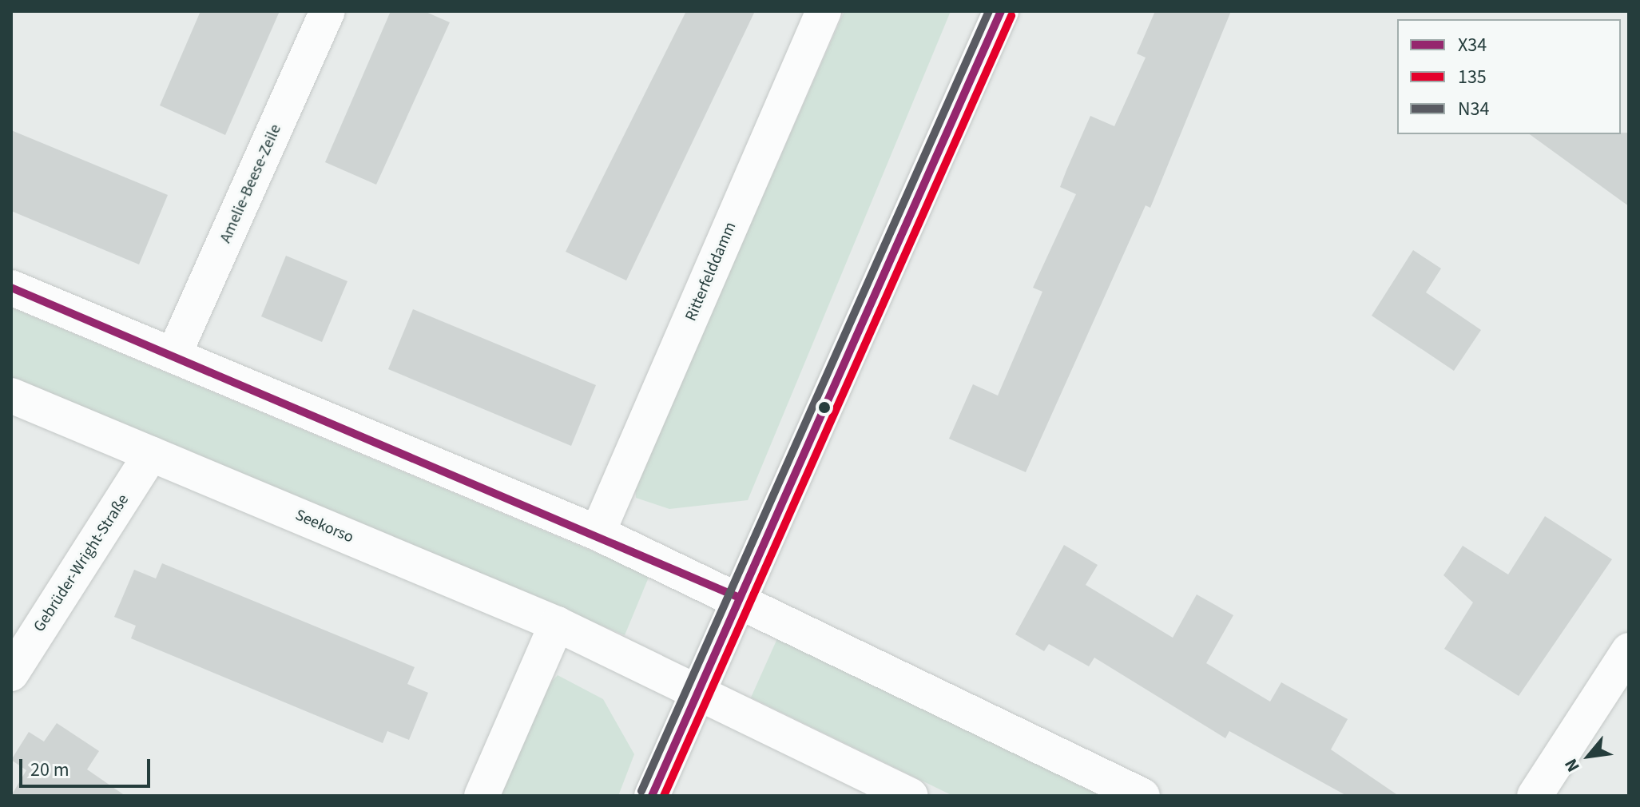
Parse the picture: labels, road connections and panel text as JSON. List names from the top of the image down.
{
  "streets": {
    "street": [
      "Amelie-Beese-Zeile",
      "Ritterfelddamm",
      "Seekorso",
      "Gebrüder-Wright-Straße"
    ]
  },
  "crossings": [
    ["Seekorso", "Gebrüder-Wright-Straße"]
  ],
  "lines": ["transit line X34", "transit line N34", "transit line 135"],
  "legend": ["X34", "135", "N34"],
  "scale_bar": "20 m",
  "north": "bottom left"
}
